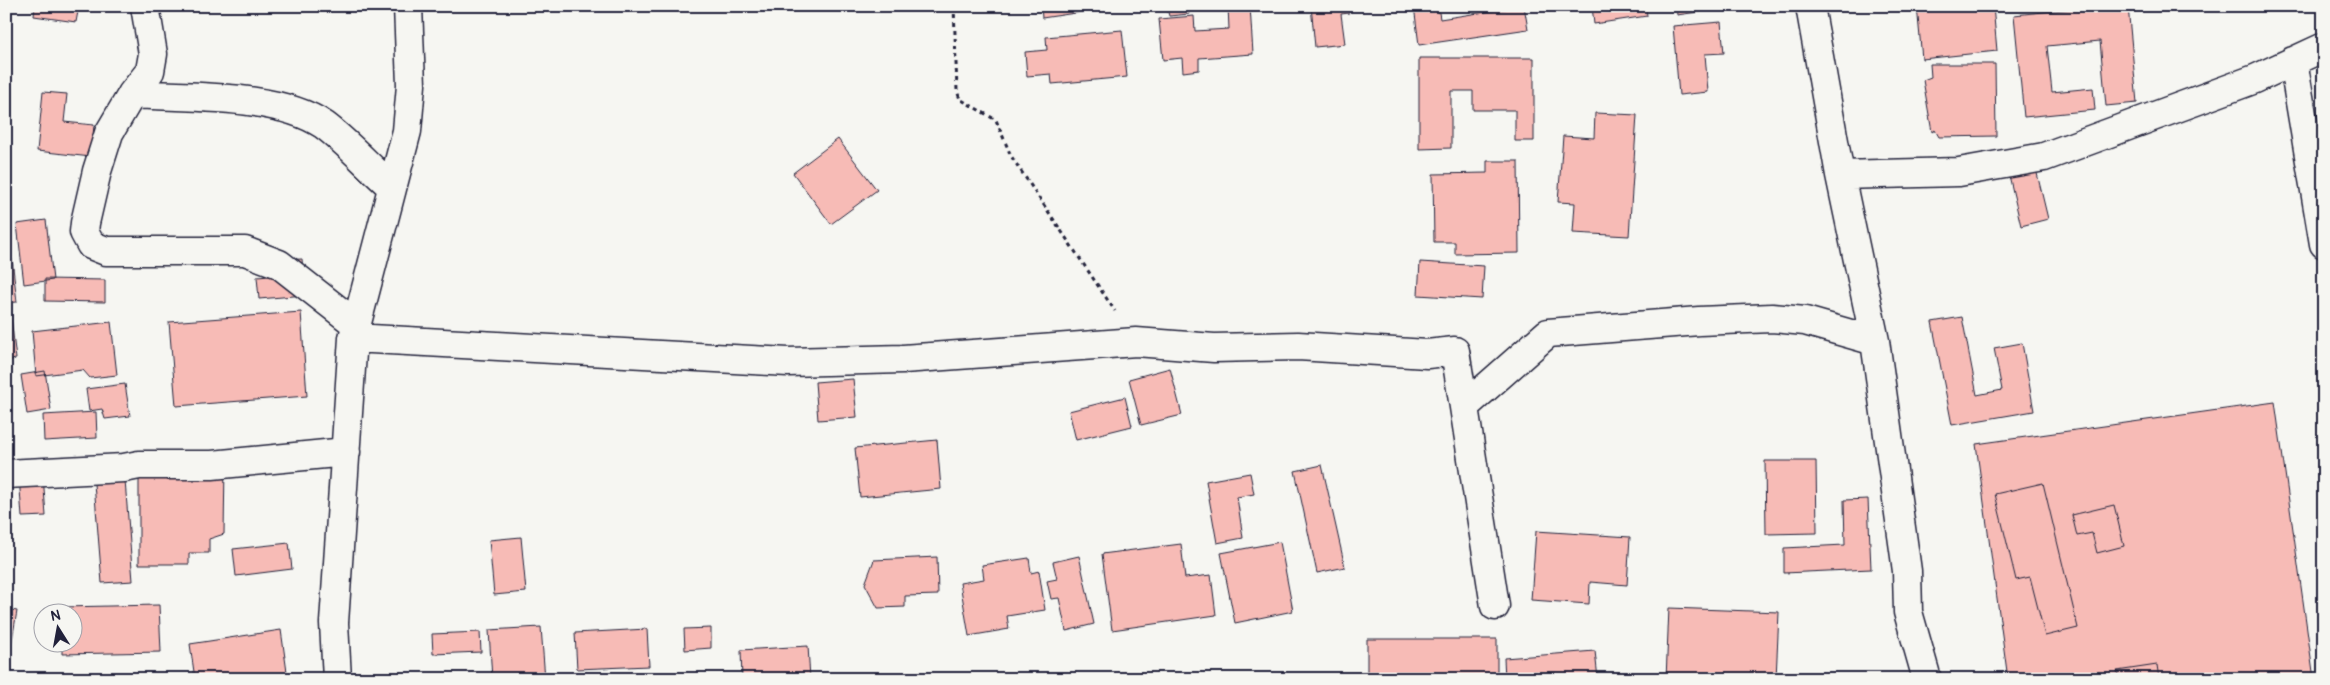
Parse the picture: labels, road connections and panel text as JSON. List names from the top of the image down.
{
  "north": "top"
}
